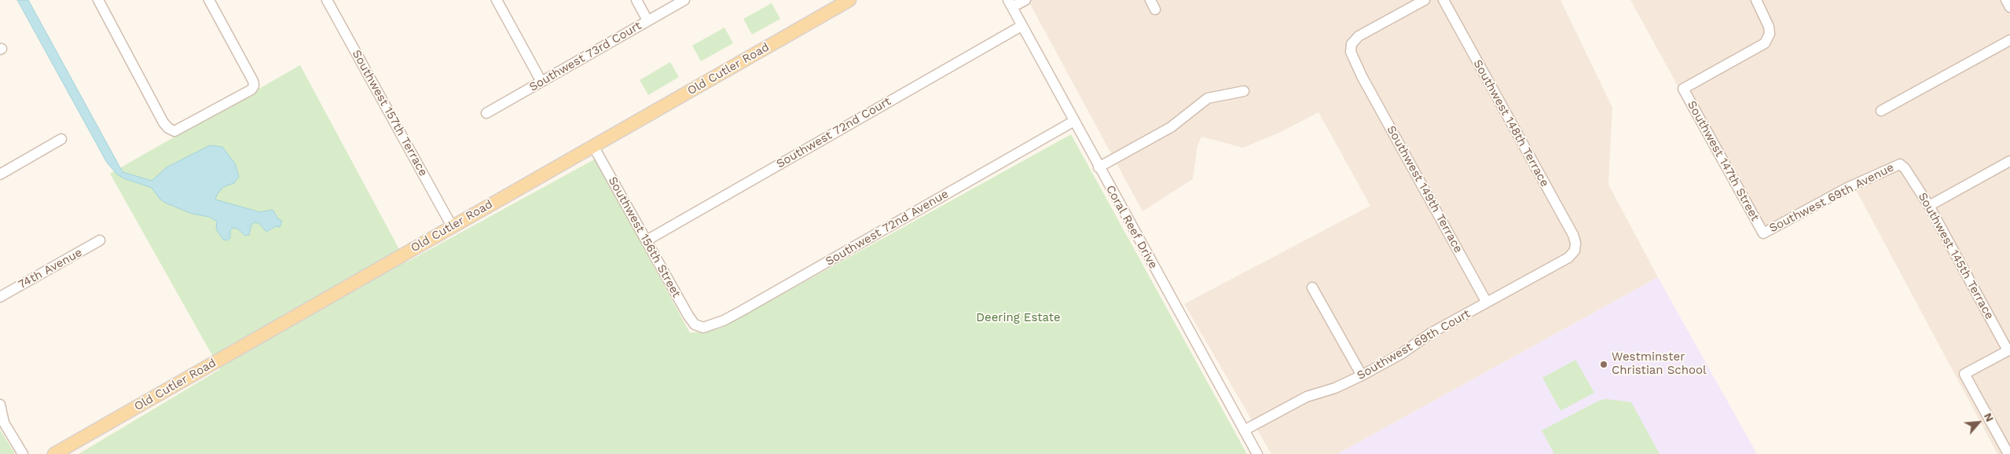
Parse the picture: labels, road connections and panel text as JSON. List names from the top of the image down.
{
  "streets": {
    "main road": ["Old Cutler Road"],
    "street": [
      "Southwest 73rd Court",
      "Southwest 157th Terrace",
      "Southwest 148th Terrace",
      "Southwest 72nd Court",
      "Southwest 147th Street",
      "Southwest 149th Terrace",
      "Southwest 69th Avenue",
      "Coral Reef Drive",
      "Southwest 72nd Avenue",
      "Southwest 156th Street",
      "Southwest 145th Terrace",
      "74th Avenue",
      "Southwest 69th Court"
    ]
  },
  "crossings": [
    ["Old Cutler Road", "Southwest 157th Terrace"],
    ["Old Cutler Road", "Southwest 156th Street"],
    ["Southwest 148th Terrace", "Southwest 69th Court"],
    ["Southwest 72nd Court", "Coral Reef Drive"],
    ["Southwest 72nd Court", "Southwest 156th Street"],
    ["Southwest 147th Street", "Southwest 69th Avenue"],
    ["Southwest 149th Terrace", "Southwest 69th Court"],
    ["Southwest 69th Avenue", "Southwest 145th Terrace"],
    ["Coral Reef Drive", "Southwest 72nd Avenue"],
    ["Coral Reef Drive", "Southwest 69th Court"],
    ["Southwest 72nd Avenue", "Southwest 156th Street"]
  ],
  "parks": ["Deering Estate"],
  "places": ["Westminster Christian School"],
  "north": "top right"
}
